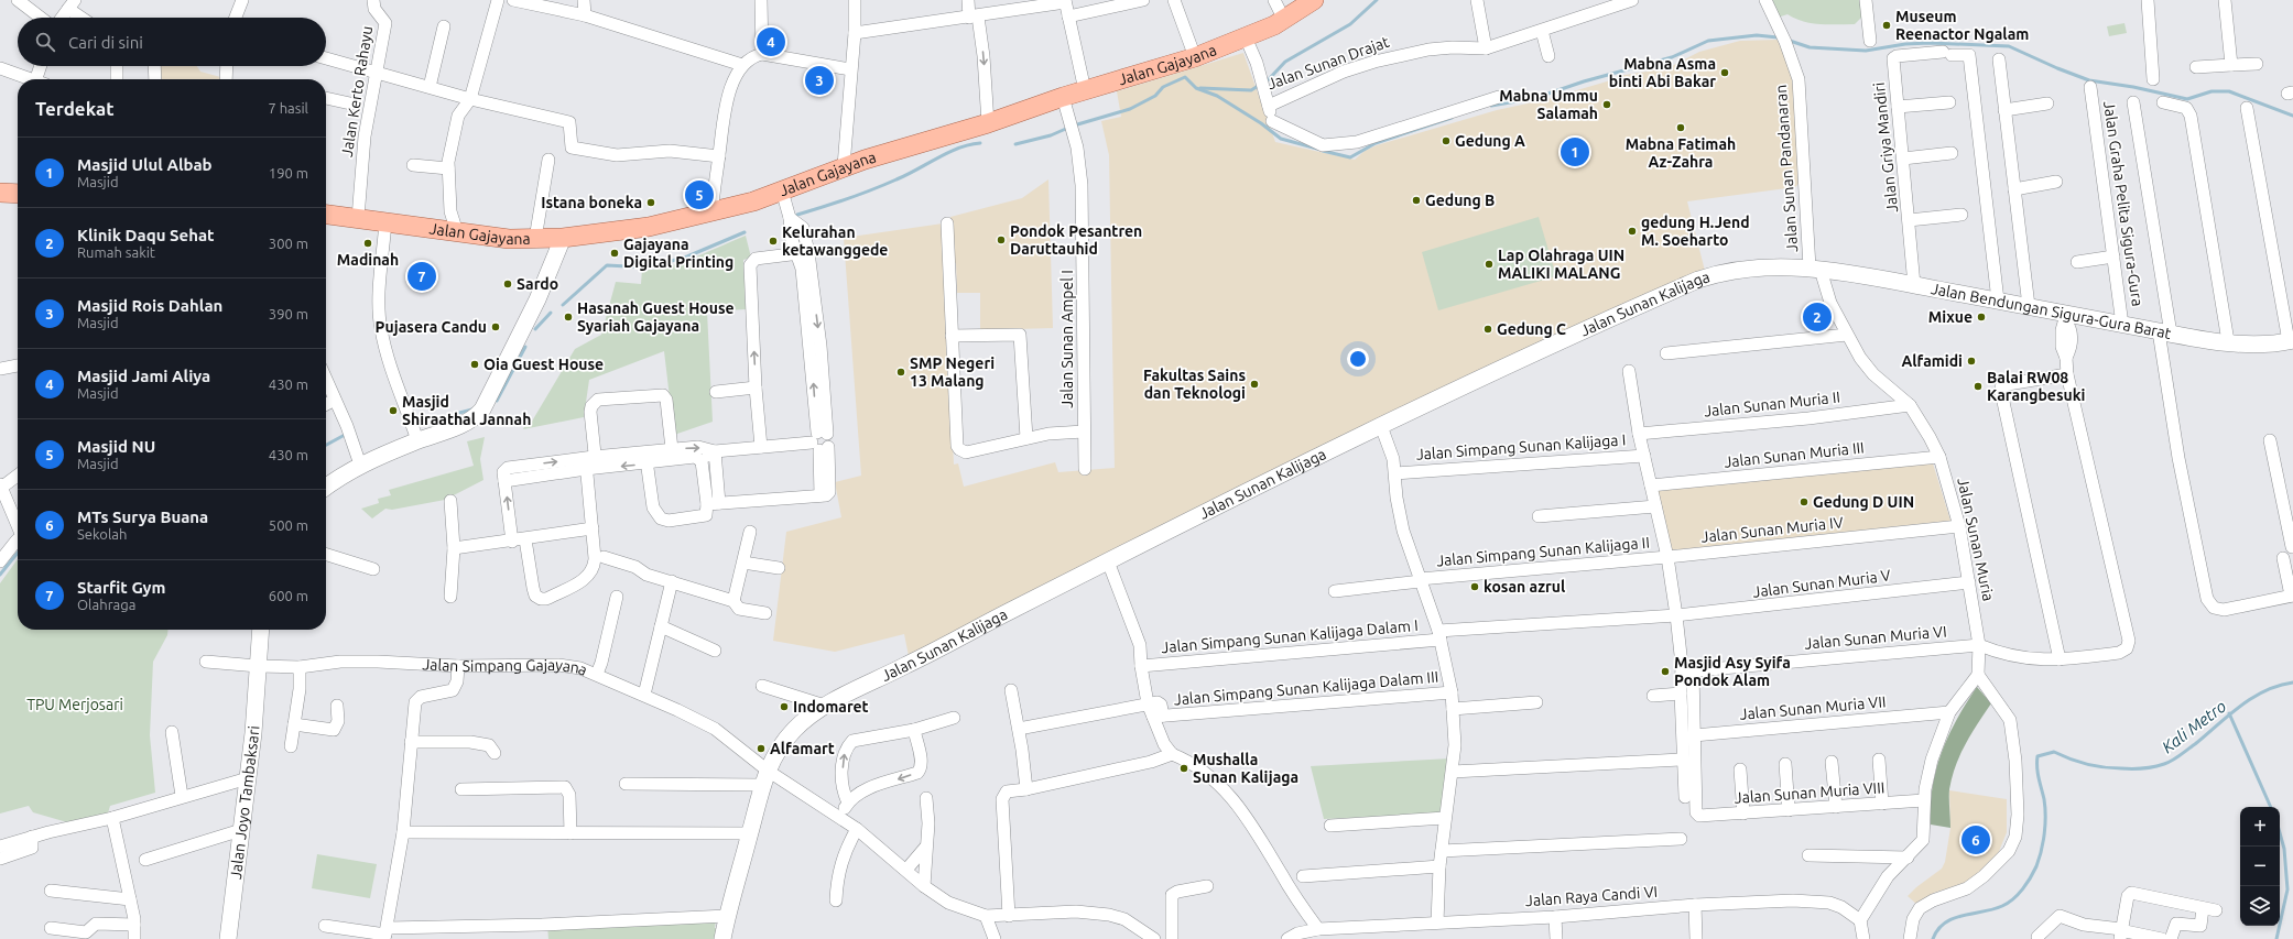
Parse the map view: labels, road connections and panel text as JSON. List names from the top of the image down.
{
  "streets": {
    "main road": [
      "Jalan Gajayana",
      "Jalan Sunan Kalijaga",
      "Jalan Bendungan Sigura-Gura Barat",
      "Jalan Joyo Tambaksari"
    ],
    "street": [
      "Jalan Sunan Drajat",
      "Jalan Kerto Rahayu",
      "Jalan Griya Mandiri",
      "Jalan Sunan Pandanaran",
      "Jalan Graha Pelita Sigura-Gura",
      "Jalan Sunan Ampel I",
      "Jalan Sunan Muria II",
      "Jalan Simpang Sunan Kalijaga I",
      "Jalan Sunan Muria III",
      "Jalan Sunan Muria IV",
      "Jalan Sunan Muria",
      "Jalan Simpang Sunan Kalijaga II",
      "Jalan Sunan Muria V",
      "Jalan Simpang Sunan Kalijaga Dalam I",
      "Jalan Sunan Muria VI",
      "Jalan Simpang Gajayana",
      "Jalan Simpang Sunan Kalijaga Dalam III",
      "Jalan Sunan Muria VII",
      "Jalan Sunan Muria VIII",
      "Jalan Raya Candi VI"
    ]
  },
  "crossings": [
    ["Jalan Sunan Drajat", "Jalan Gajayana"],
    ["Jalan Gajayana", "Jalan Kerto Rahayu"],
    ["Jalan Gajayana", "Jalan Sunan Ampel I"],
    ["Jalan Griya Mandiri", "Jalan Bendungan Sigura-Gura Barat"],
    ["Jalan Sunan Pandanaran", "Jalan Sunan Kalijaga"],
    ["Jalan Sunan Pandanaran", "Jalan Bendungan Sigura-Gura Barat"],
    ["Jalan Sunan Pandanaran", "Jalan Sunan Muria"],
    ["Jalan Graha Pelita Sigura-Gura", "Jalan Bendungan Sigura-Gura Barat"],
    ["Jalan Sunan Kalijaga", "Jalan Bendungan Sigura-Gura Barat"],
    ["Jalan Sunan Kalijaga", "Jalan Sunan Muria"],
    ["Jalan Sunan Kalijaga", "Jalan Simpang Gajayana"],
    ["Jalan Bendungan Sigura-Gura Barat", "Jalan Sunan Muria"],
    ["Jalan Sunan Muria II", "Jalan Sunan Muria"],
    ["Jalan Sunan Muria III", "Jalan Sunan Muria"],
    ["Jalan Sunan Muria IV", "Jalan Sunan Muria"],
    ["Jalan Sunan Muria IV", "Jalan Simpang Sunan Kalijaga II"],
    ["Jalan Sunan Muria", "Jalan Sunan Muria V"],
    ["Jalan Sunan Muria", "Jalan Sunan Muria VI"],
    ["Jalan Sunan Muria V", "Jalan Simpang Sunan Kalijaga Dalam I"],
    ["Jalan Sunan Muria VI", "Jalan Sunan Muria VII"],
    ["Jalan Sunan Muria VI", "Jalan Sunan Muria VIII"],
    ["Jalan Simpang Gajayana", "Jalan Joyo Tambaksari"],
    ["Jalan Sunan Muria VII", "Jalan Sunan Muria VIII"]
  ],
  "water": ["Kali Metro"],
  "parks": ["TPU Merjosari"],
  "places": [
    "Museum Reenactor Ngalam",
    "Mabna Asma binti Abi Bakar",
    "Mabna Ummu Salamah",
    "Mabna Fatimah Az-Zahra",
    "Gedung A",
    "Gedung B",
    "Istana boneka",
    "gedung H.Jend M. Soeharto",
    "Pondok Pesantren Daruttauhid",
    "Kelurahan ketawanggede",
    "Madinah",
    "Gajayana Digital Printing",
    "Lap Olahraga UIN MALIKI MALANG",
    "Sardo",
    "Hasanah Guest House Syariah Gajayana",
    "Mixue",
    "Pujasera Candu",
    "Gedung C",
    "Alfamidi",
    "Oia Guest House",
    "SMP Negeri 13 Malang",
    "Fakultas Sains dan Teknologi",
    "Balai RW08 Karangbesuki",
    "Masjid Shiraathal Jannah",
    "Gedung D UIN",
    "kosan azrul",
    "Masjid Asy Syifa Pondok Alam",
    "Indomaret",
    "Alfamart",
    "Mushalla Sunan Kalijaga"
  ],
  "page": {
    "search": "Cari di sini",
    "pins": [
      "4",
      "3",
      "1",
      "5",
      "7",
      "2",
      "6"
    ],
    "heading": ["Terdekat", "7 hasil"],
    "list": [
      {
        "mark": "1",
        "name": "Masjid Ulul Albab",
        "note": "Masjid",
        "value": "190 m"
      },
      {
        "mark": "2",
        "name": "Klinik Daqu Sehat",
        "note": "Rumah sakit",
        "value": "300 m"
      },
      {
        "mark": "3",
        "name": "Masjid Rois Dahlan",
        "note": "Masjid",
        "value": "390 m"
      },
      {
        "mark": "4",
        "name": "Masjid Jami Aliya",
        "note": "Masjid",
        "value": "430 m"
      },
      {
        "mark": "5",
        "name": "Masjid NU",
        "note": "Masjid",
        "value": "430 m"
      },
      {
        "mark": "6",
        "name": "MTs Surya Buana",
        "note": "Sekolah",
        "value": "500 m"
      },
      {
        "mark": "7",
        "name": "Starfit Gym",
        "note": "Olahraga",
        "value": "600 m"
      }
    ],
    "map_buttons": ["+", "−"]
  }
}
